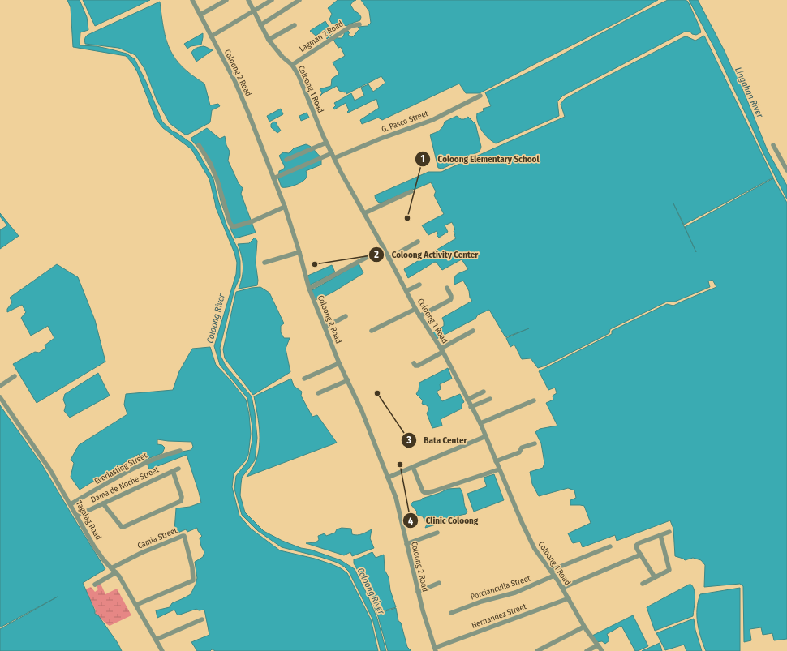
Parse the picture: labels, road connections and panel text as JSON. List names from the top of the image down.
{
  "streets": {
    "street": [
      "Lagman 2 Road",
      "Coloong 2 Road",
      "Coloong 1 Road",
      "G. Pasco Street",
      "Everlasting Street",
      "Dama de Noche Street",
      "Tagalag Road",
      "Camia Street",
      "Porcianculla Street",
      "Hernandez Street"
    ]
  },
  "crossings": [
    ["Lagman 2 Road", "Coloong 1 Road"],
    ["Coloong 2 Road", "Hernandez Street"],
    ["Coloong 1 Road", "G. Pasco Street"],
    ["Coloong 1 Road", "Porcianculla Street"],
    ["Coloong 1 Road", "Hernandez Street"],
    ["Everlasting Street", "Tagalag Road"],
    ["Dama de Noche Street", "Tagalag Road"],
    ["Tagalag Road", "Camia Street"]
  ],
  "water": ["Lingahan River", "Coloong River"],
  "places": [
    "Coloong Elementary School",
    "Coloong Activity Center",
    "Bata Center",
    "Clinic Coloong"
  ]
}
